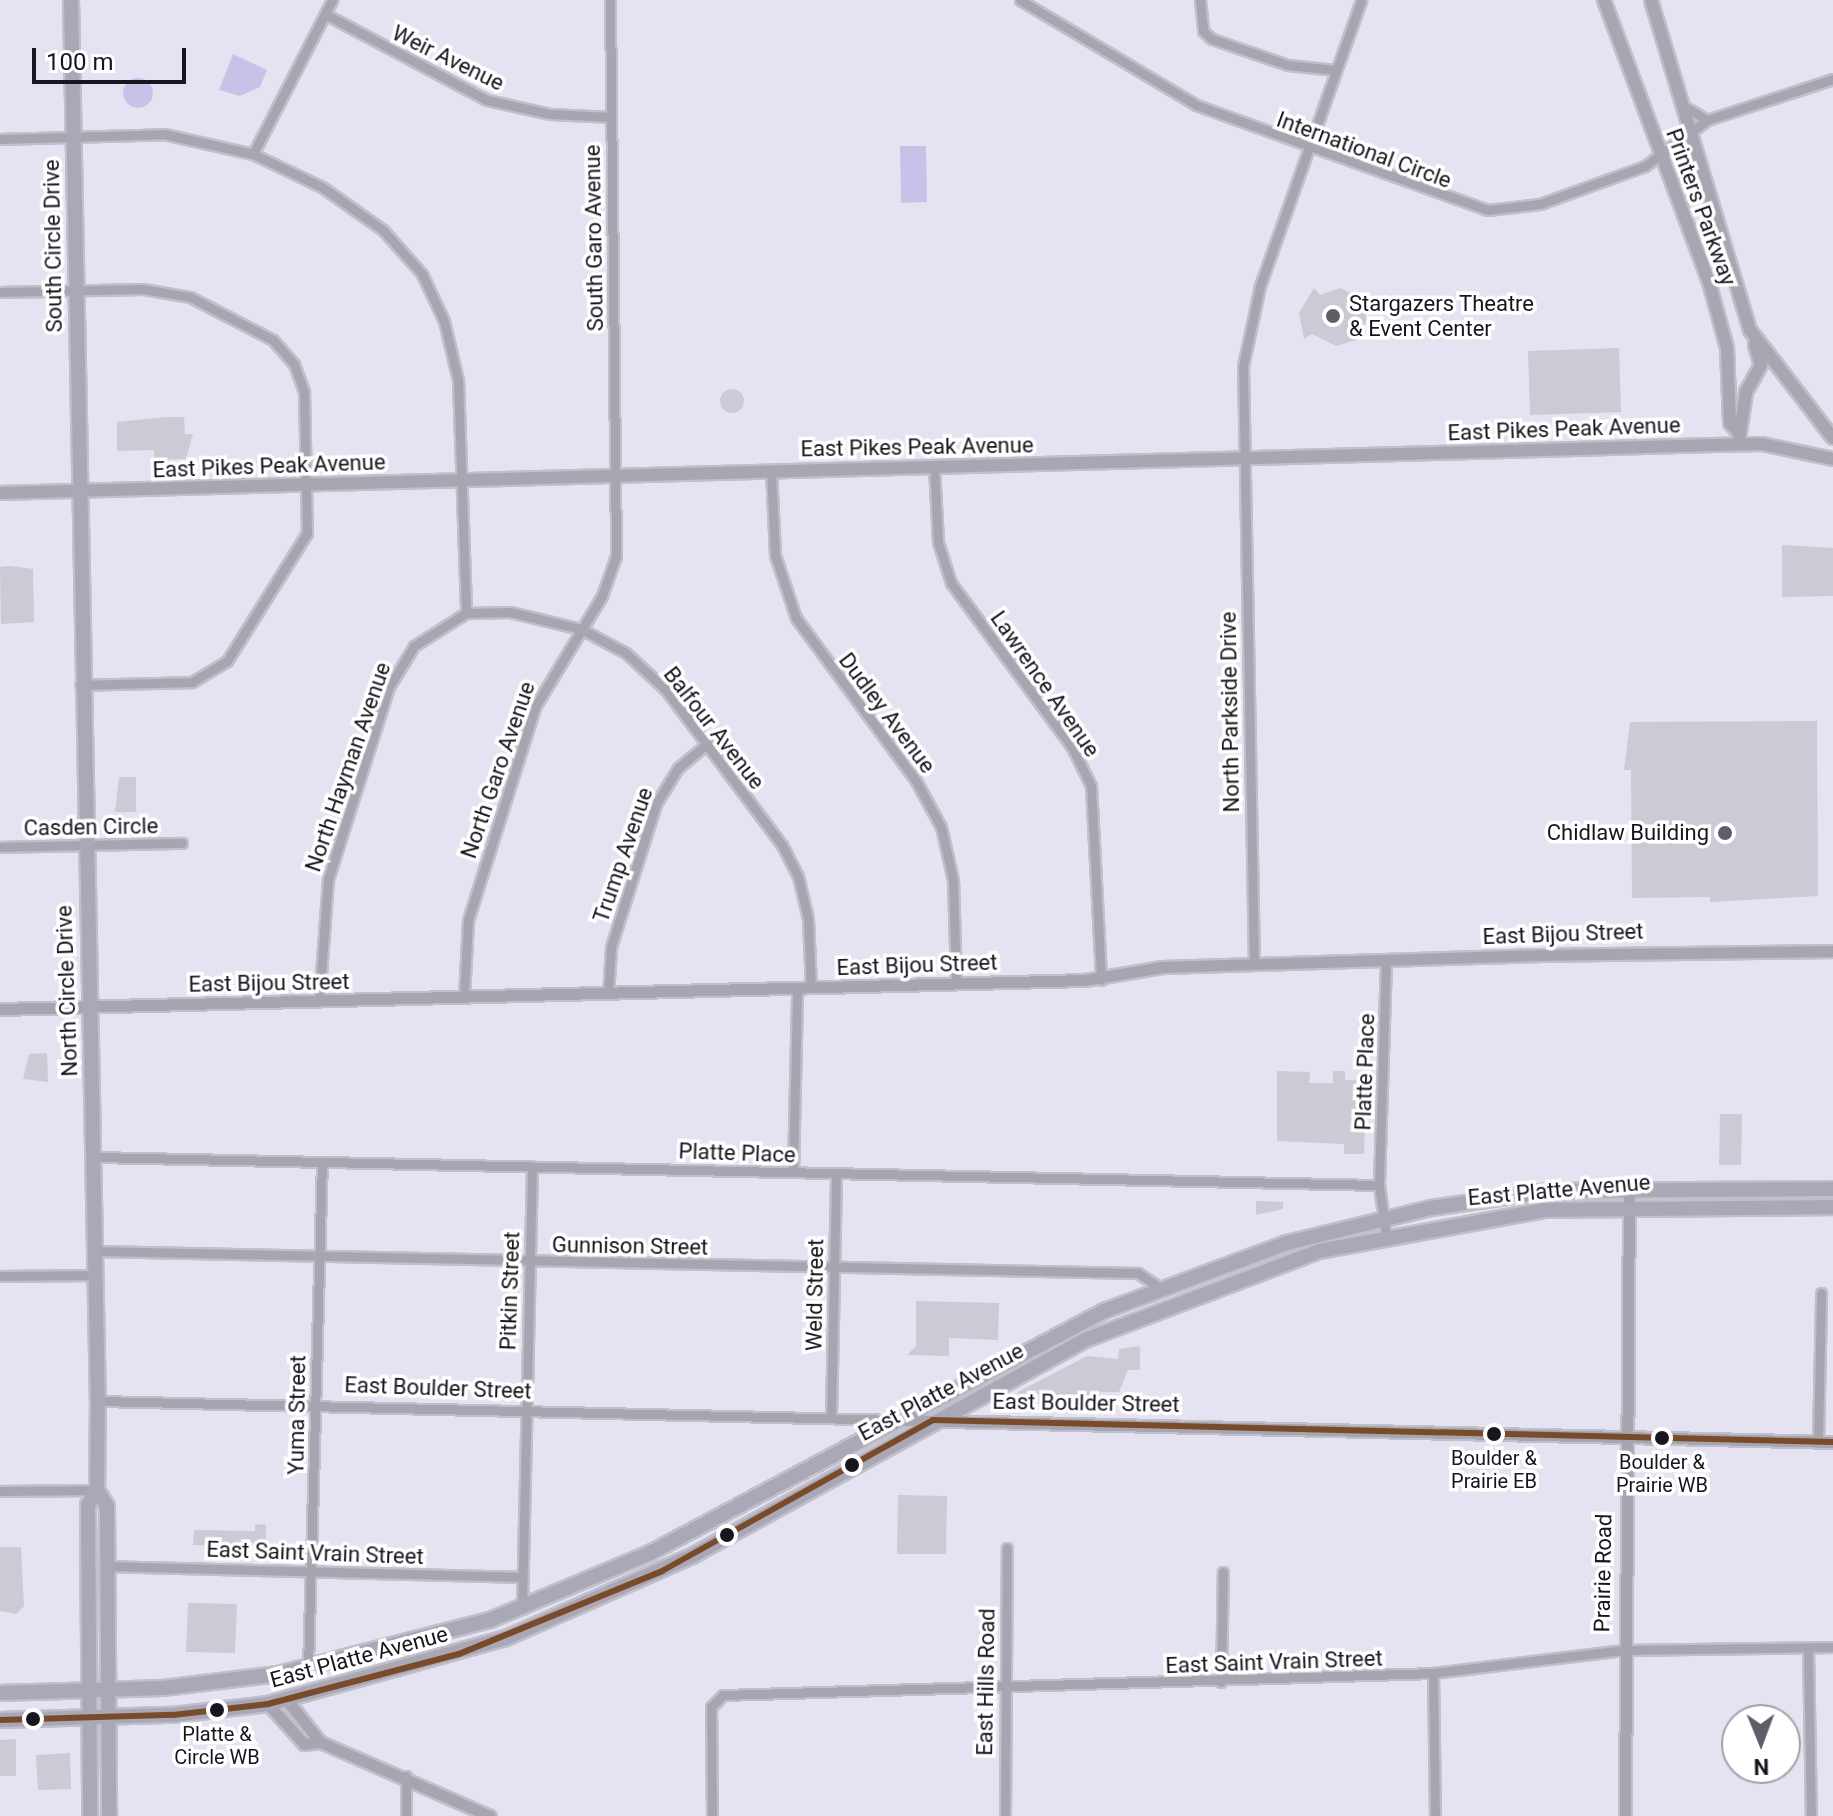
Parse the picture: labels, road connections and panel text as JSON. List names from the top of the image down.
{
  "streets": {
    "main road": [
      "Printers Parkway",
      "South Circle Drive",
      "East Pikes Peak Avenue",
      "North Circle Drive",
      "East Platte Avenue"
    ],
    "street": [
      "Weir Avenue",
      "International Circle",
      "South Garo Avenue",
      "Lawrence Avenue",
      "North Parkside Drive",
      "Dudley Avenue",
      "Balfour Avenue",
      "North Hayman Avenue",
      "North Garo Avenue",
      "Casden Circle",
      "Trump Avenue",
      "East Bijou Street",
      "Platte Place",
      "Gunnison Street",
      "Pitkin Street",
      "Weld Street",
      "East Boulder Street",
      "Yuma Street",
      "East Saint Vrain Street",
      "Prairie Road",
      "East Hills Road"
    ]
  },
  "crossings": [
    ["Weir Avenue", "South Garo Avenue"],
    ["International Circle", "Printers Parkway"],
    ["International Circle", "North Parkside Drive"],
    ["Printers Parkway", "East Pikes Peak Avenue"],
    ["South Garo Avenue", "East Pikes Peak Avenue"],
    ["South Garo Avenue", "North Garo Avenue"],
    ["South Circle Drive", "East Pikes Peak Avenue"],
    ["South Circle Drive", "North Circle Drive"],
    ["East Pikes Peak Avenue", "Lawrence Avenue"],
    ["East Pikes Peak Avenue", "North Parkside Drive"],
    ["East Pikes Peak Avenue", "Dudley Avenue"],
    ["East Pikes Peak Avenue", "North Garo Avenue"],
    ["East Pikes Peak Avenue", "North Circle Drive"],
    ["Lawrence Avenue", "East Bijou Street"],
    ["North Parkside Drive", "East Bijou Street"],
    ["Dudley Avenue", "East Bijou Street"],
    ["Balfour Avenue", "North Hayman Avenue"],
    ["Balfour Avenue", "North Garo Avenue"],
    ["Balfour Avenue", "Trump Avenue"],
    ["Balfour Avenue", "East Bijou Street"],
    ["North Hayman Avenue", "East Bijou Street"],
    ["North Garo Avenue", "East Bijou Street"],
    ["Casden Circle", "North Circle Drive"],
    ["Trump Avenue", "East Bijou Street"],
    ["East Bijou Street", "North Circle Drive"],
    ["East Bijou Street", "Platte Place"],
    ["North Circle Drive", "Platte Place"],
    ["North Circle Drive", "East Platte Avenue"],
    ["North Circle Drive", "Gunnison Street"],
    ["North Circle Drive", "East Boulder Street"],
    ["North Circle Drive", "East Saint Vrain Street"],
    ["Platte Place", "East Platte Avenue"],
    ["Platte Place", "Pitkin Street"],
    ["Platte Place", "Weld Street"],
    ["Platte Place", "Yuma Street"],
    ["East Platte Avenue", "Gunnison Street"],
    ["East Platte Avenue", "Pitkin Street"],
    ["East Platte Avenue", "East Boulder Street"],
    ["East Platte Avenue", "Yuma Street"],
    ["East Platte Avenue", "Prairie Road"],
    ["Gunnison Street", "Pitkin Street"],
    ["Gunnison Street", "Weld Street"],
    ["Gunnison Street", "Yuma Street"],
    ["Pitkin Street", "East Boulder Street"],
    ["Pitkin Street", "East Saint Vrain Street"],
    ["Weld Street", "East Boulder Street"],
    ["East Boulder Street", "Yuma Street"],
    ["East Boulder Street", "Prairie Road"],
    ["Yuma Street", "East Saint Vrain Street"],
    ["East Saint Vrain Street", "Prairie Road"],
    ["East Saint Vrain Street", "East Hills Road"]
  ],
  "places": [
    "Stargazers Theatre & Event Center",
    "Chidlaw Building",
    "Boulder & Prairie EB",
    "Boulder & Prairie WB",
    "Platte & Circle WB"
  ],
  "scale_bar": "100 m",
  "north": "bottom"
}
